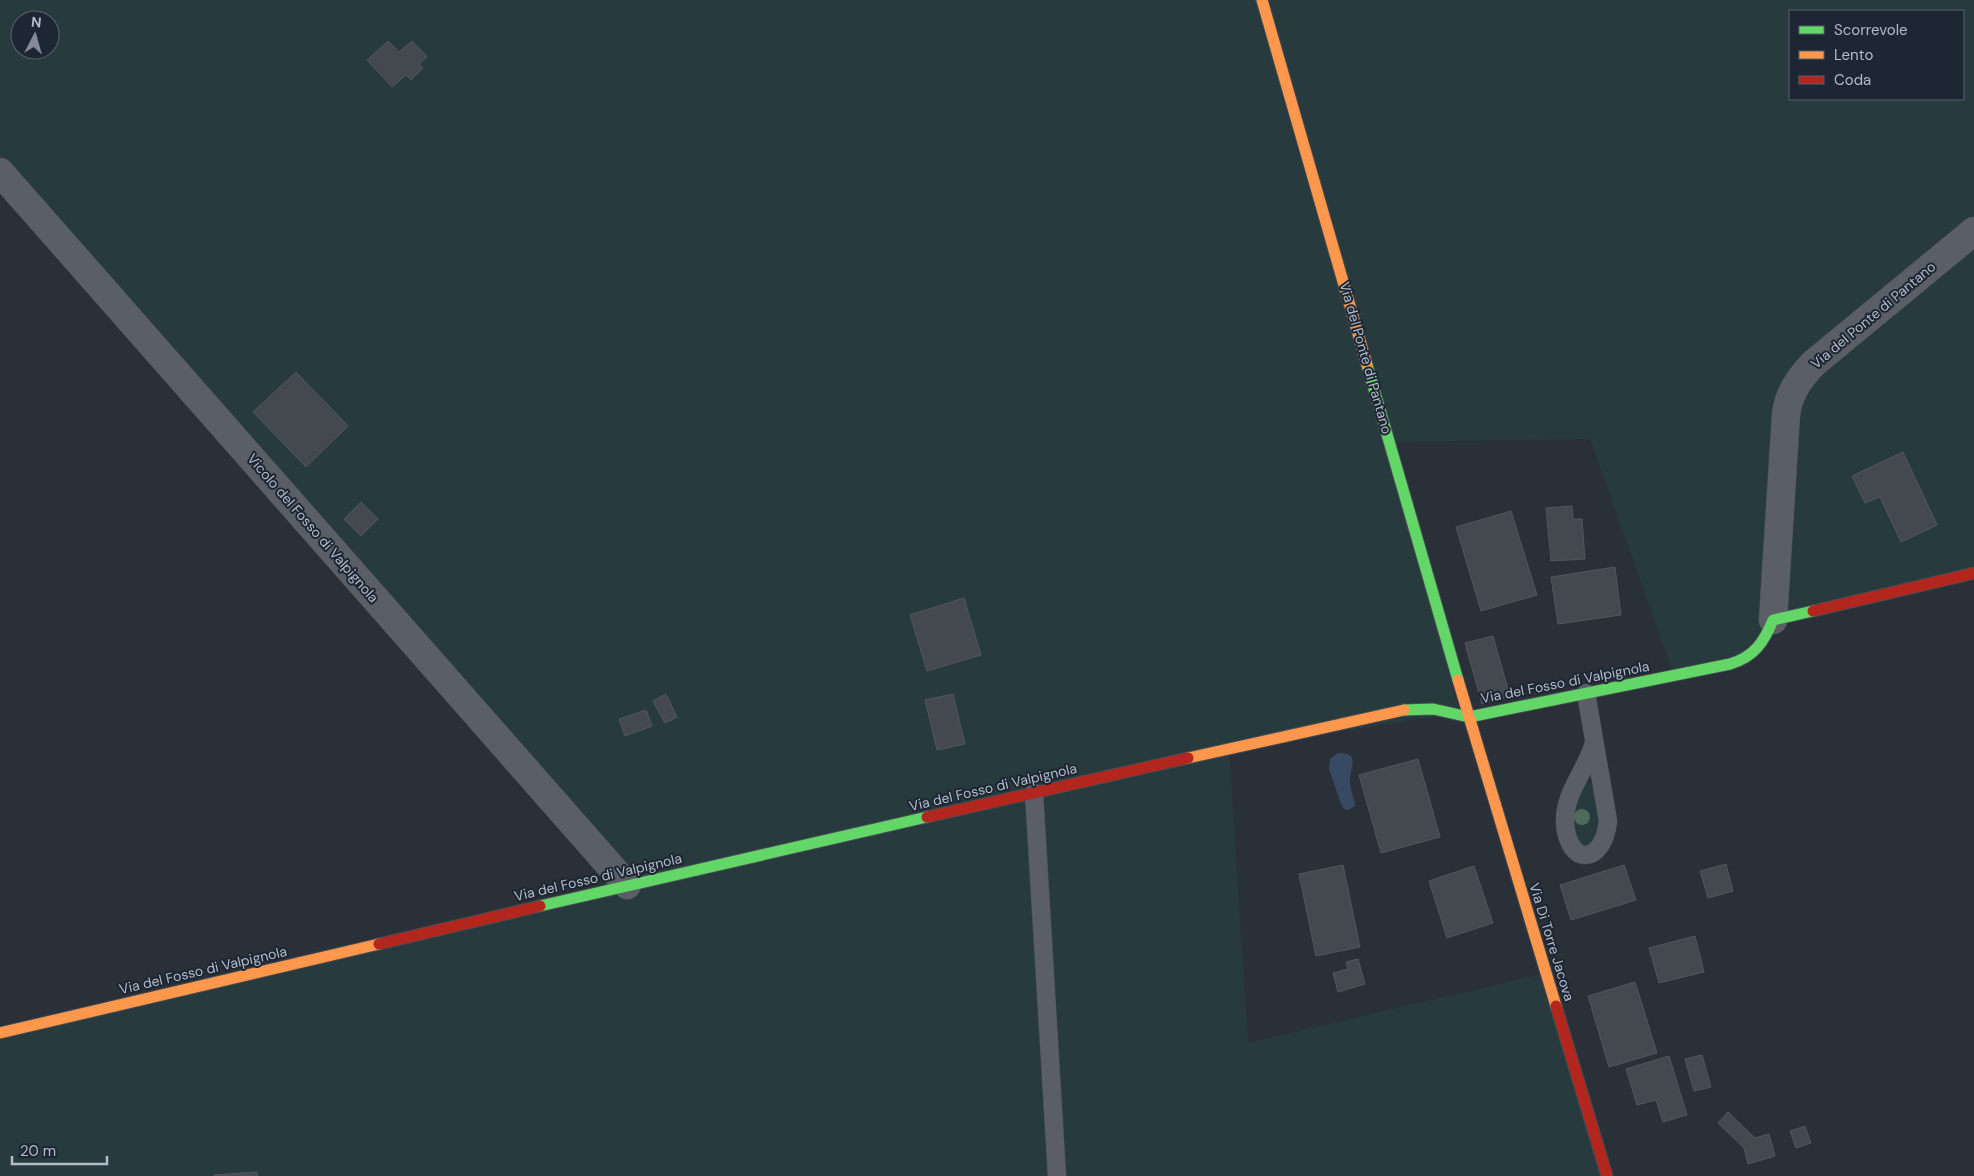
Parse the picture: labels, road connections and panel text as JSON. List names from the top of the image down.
{
  "streets": {
    "street": [
      "Via del Ponte di Pantano",
      "Vicolo del Fosso di Valpignola",
      "Via del Fosso di Valpignola",
      "Via Di Torre Jacova"
    ]
  },
  "crossings": [
    ["Via del Ponte di Pantano", "Via del Fosso di Valpignola"],
    ["Via del Ponte di Pantano", "Via Di Torre Jacova"],
    ["Vicolo del Fosso di Valpignola", "Via del Fosso di Valpignola"],
    ["Via del Fosso di Valpignola", "Via Di Torre Jacova"]
  ],
  "legend": ["Scorrevole", "Lento", "Coda"],
  "scale_bar": "20 m",
  "north": "top"
}
